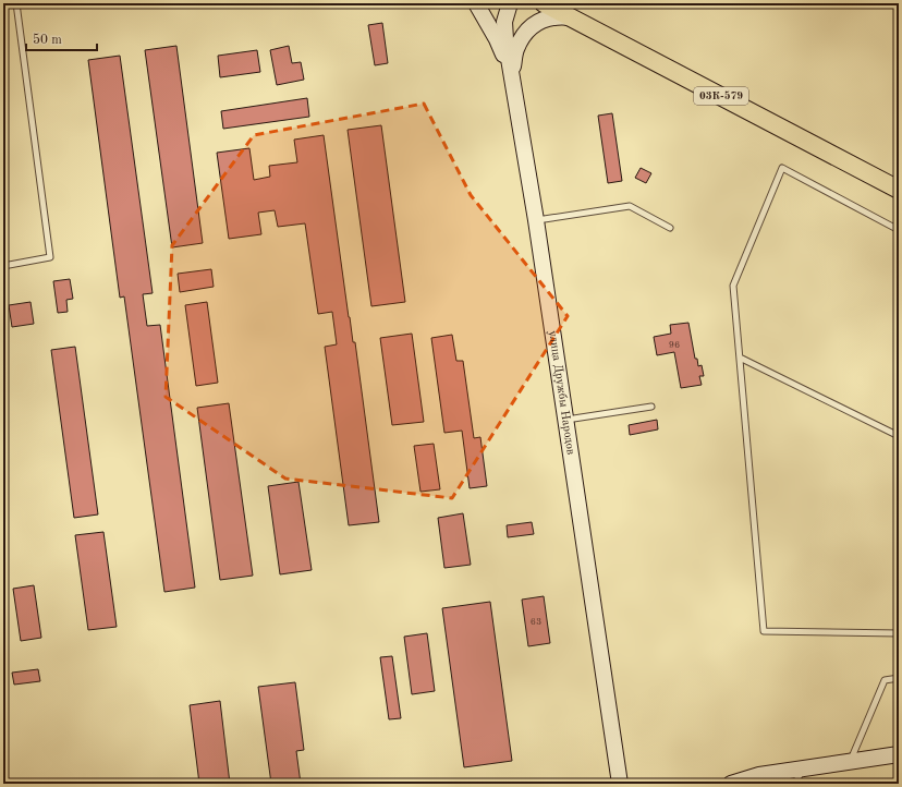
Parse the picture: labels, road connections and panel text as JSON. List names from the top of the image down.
{
  "streets": {
    "main road": ["03К-579"],
    "street": ["улица Дружбы Народов"]
  },
  "house_numbers": ["96", "63"],
  "scale_bar": "50 m"
}
